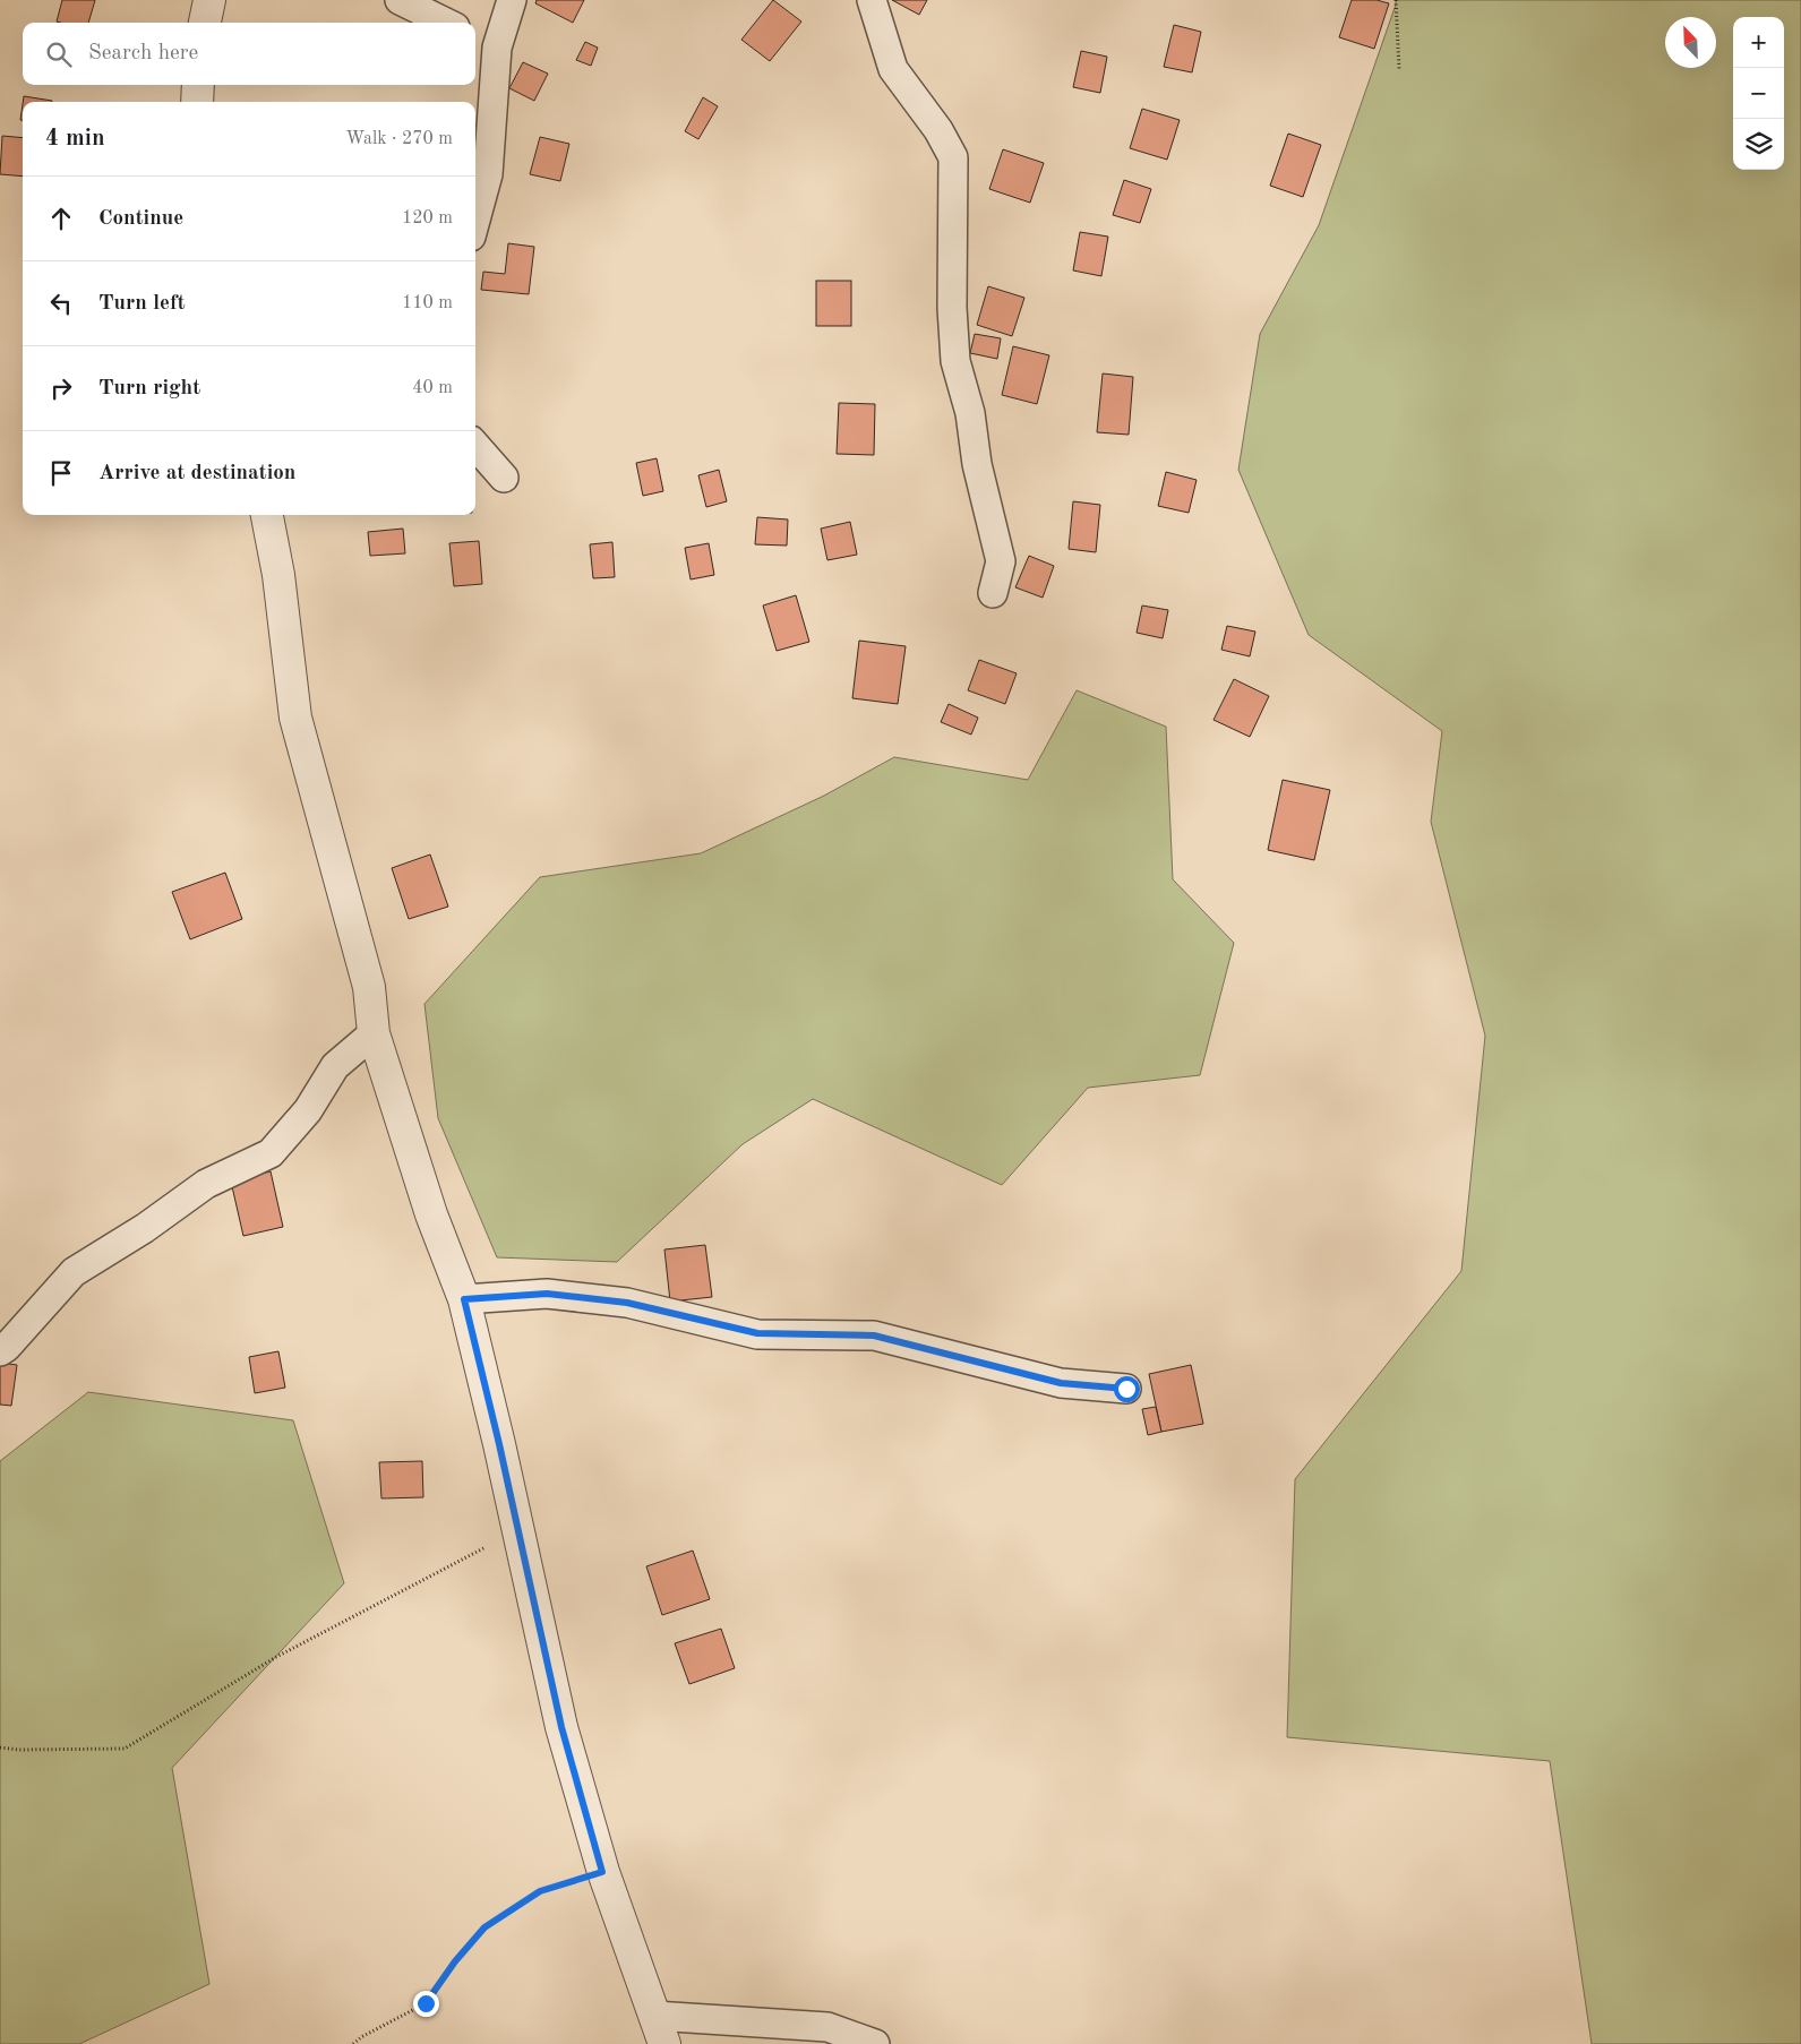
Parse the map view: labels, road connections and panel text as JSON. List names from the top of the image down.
{
  "north": "top left",
  "page": {
    "map_buttons": ["+", "−"],
    "search": "Search here",
    "heading": ["4 min", "Walk · 270 m"],
    "list": [
      ["Continue", "120 m"],
      ["Turn left", "110 m"],
      ["Turn right", "40 m"],
      "Arrive at destination"
    ]
  }
}
